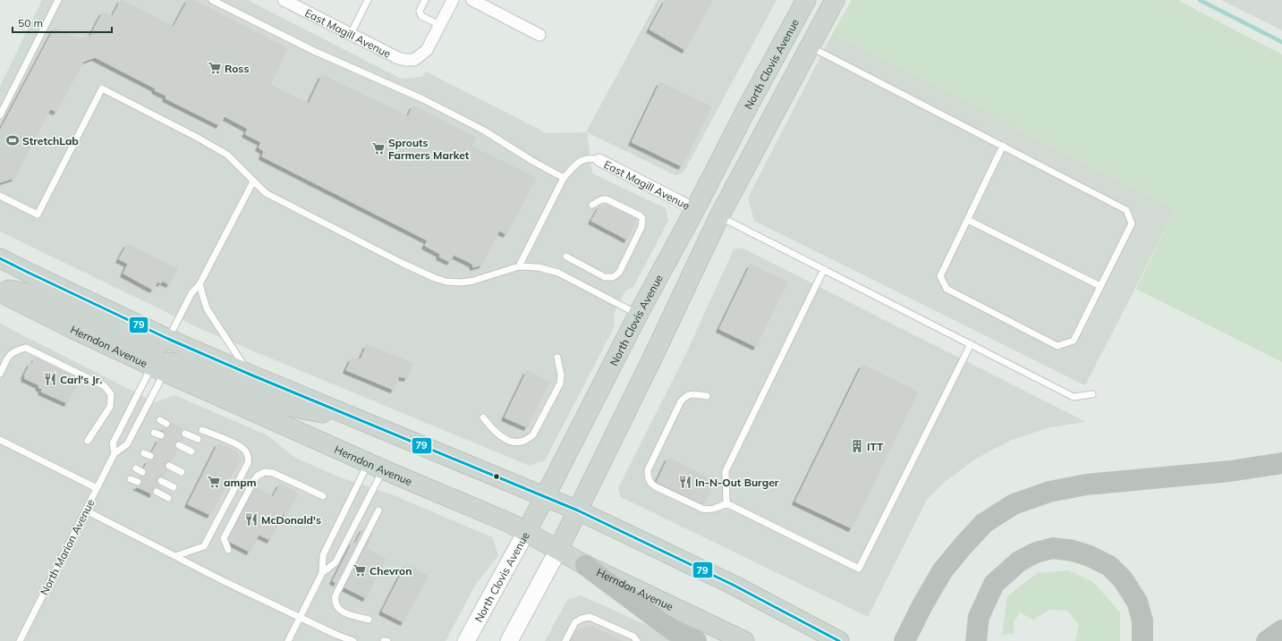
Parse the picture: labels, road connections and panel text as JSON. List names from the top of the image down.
{
  "streets": {
    "main road": ["North Clovis Avenue", "Herndon Avenue"],
    "street": ["East Magill Avenue"],
    "lane": ["North Marion Avenue"]
  },
  "crossings": [
    ["East Magill Avenue", "North Clovis Avenue"],
    ["North Clovis Avenue", "Herndon Avenue"],
    ["Herndon Avenue", "North Marion Avenue"]
  ],
  "places": {
    "supermarket": [
      "Ross",
      "Sprouts Farmers Market",
      "ampm",
      "Chevron"
    ],
    "sports": ["StretchLab"],
    "restaurant": ["Carl's Jr.", "In-N-Out Burger", "McDonald's"],
    "building": ["ITT"]
  },
  "lines": ["transit line 79"],
  "scale_bar": "50 m"
}
